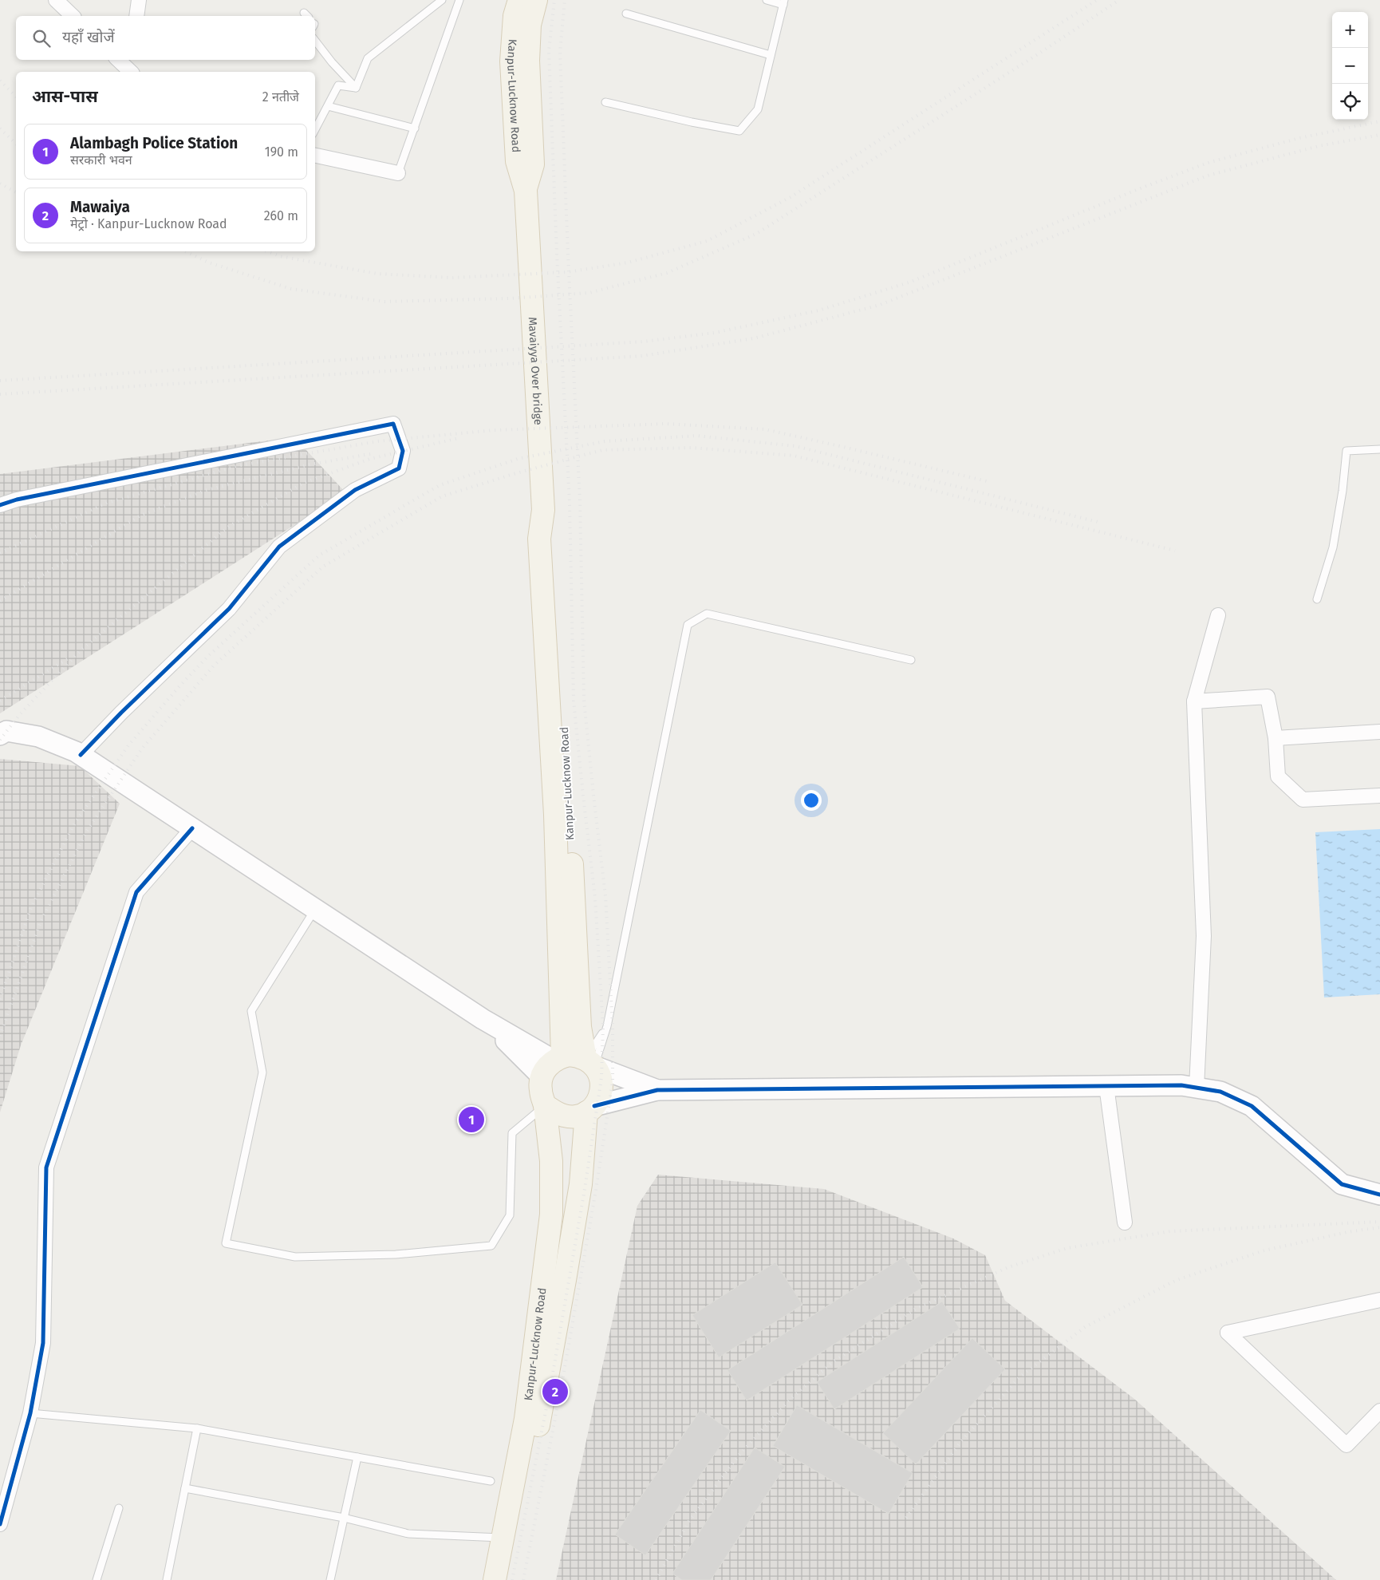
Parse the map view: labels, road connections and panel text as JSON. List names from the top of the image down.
{
  "streets": {
    "main road": ["Kanpur-Lucknow Road", "Mavaiyya Over bridge"]
  },
  "crossings": [
    ["Kanpur-Lucknow Road", "Mavaiyya Over bridge"]
  ],
  "page": {
    "map_buttons": ["+", "−"],
    "search": "यहाँ खोजें",
    "heading": ["आस-पास", "2 नतीजे"],
    "list": [
      {
        "mark": "1",
        "name": "Alambagh Police Station",
        "note": "सरकारी भवन",
        "value": "190 m"
      },
      {
        "mark": "2",
        "name": "Mawaiya",
        "note": "मेट्रो · Kanpur-Lucknow Road",
        "value": "260 m"
      }
    ],
    "pins": ["1", "2"]
  }
}
